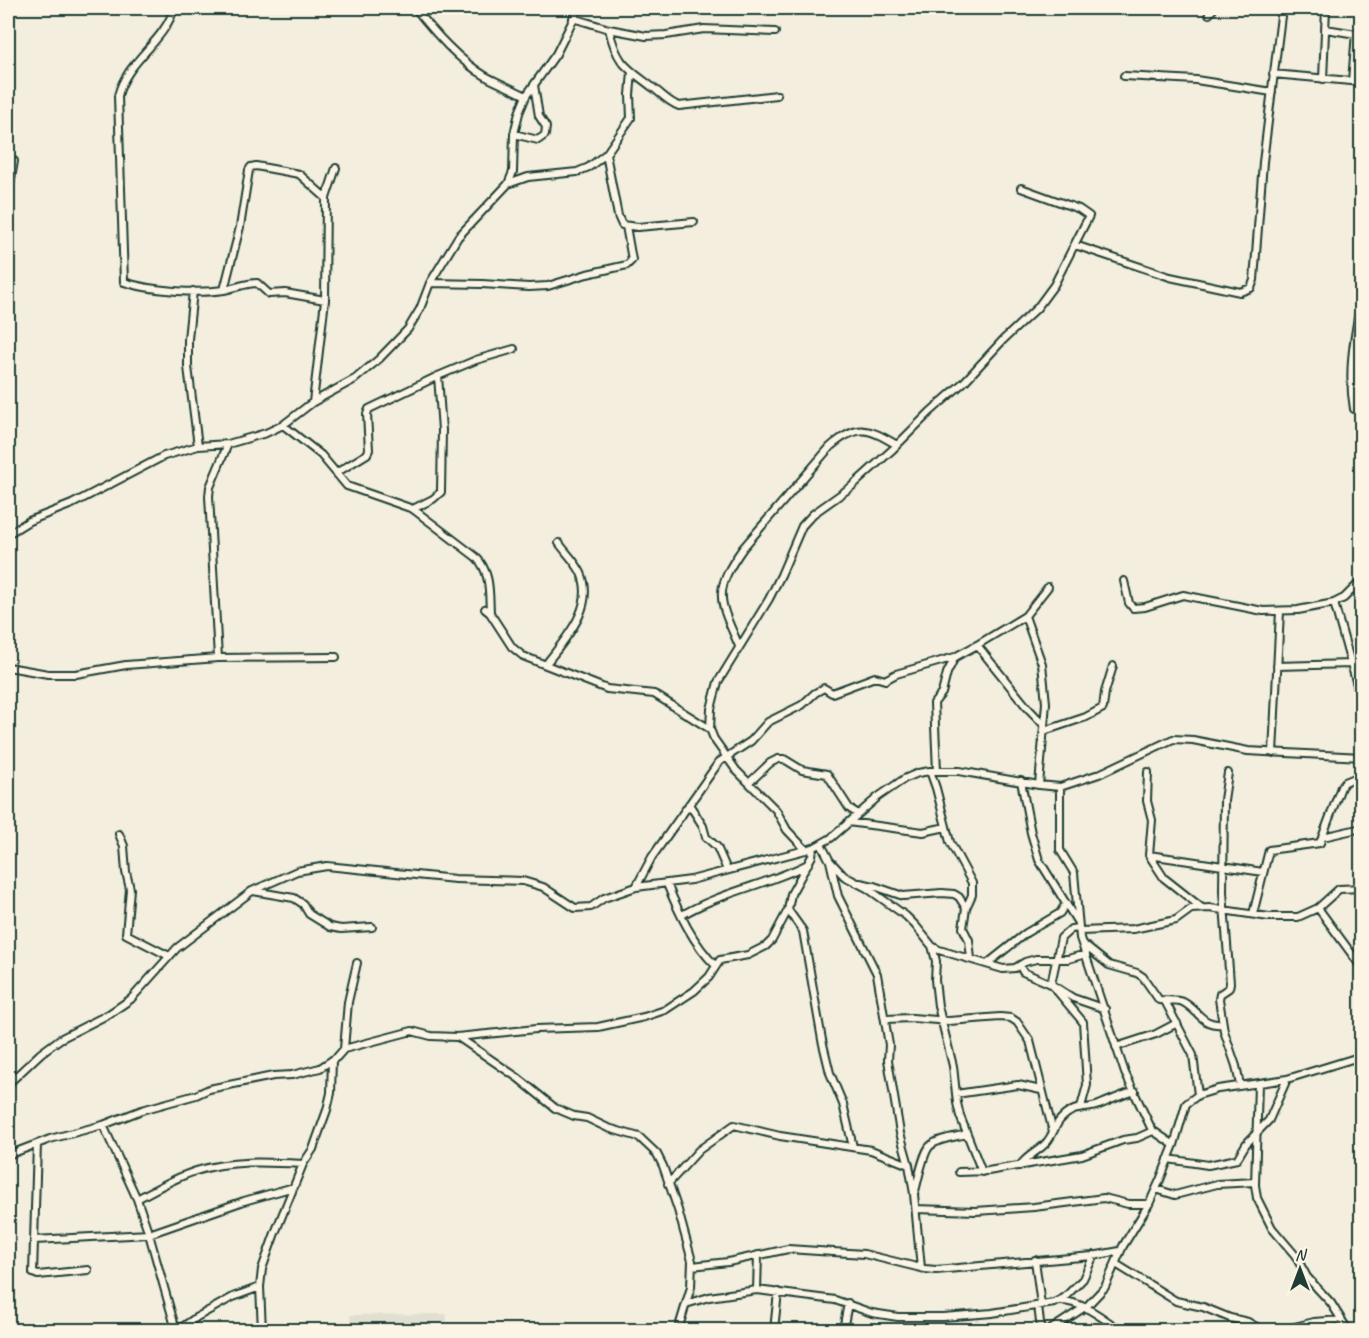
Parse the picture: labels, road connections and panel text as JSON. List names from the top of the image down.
{
  "north": "top"
}
